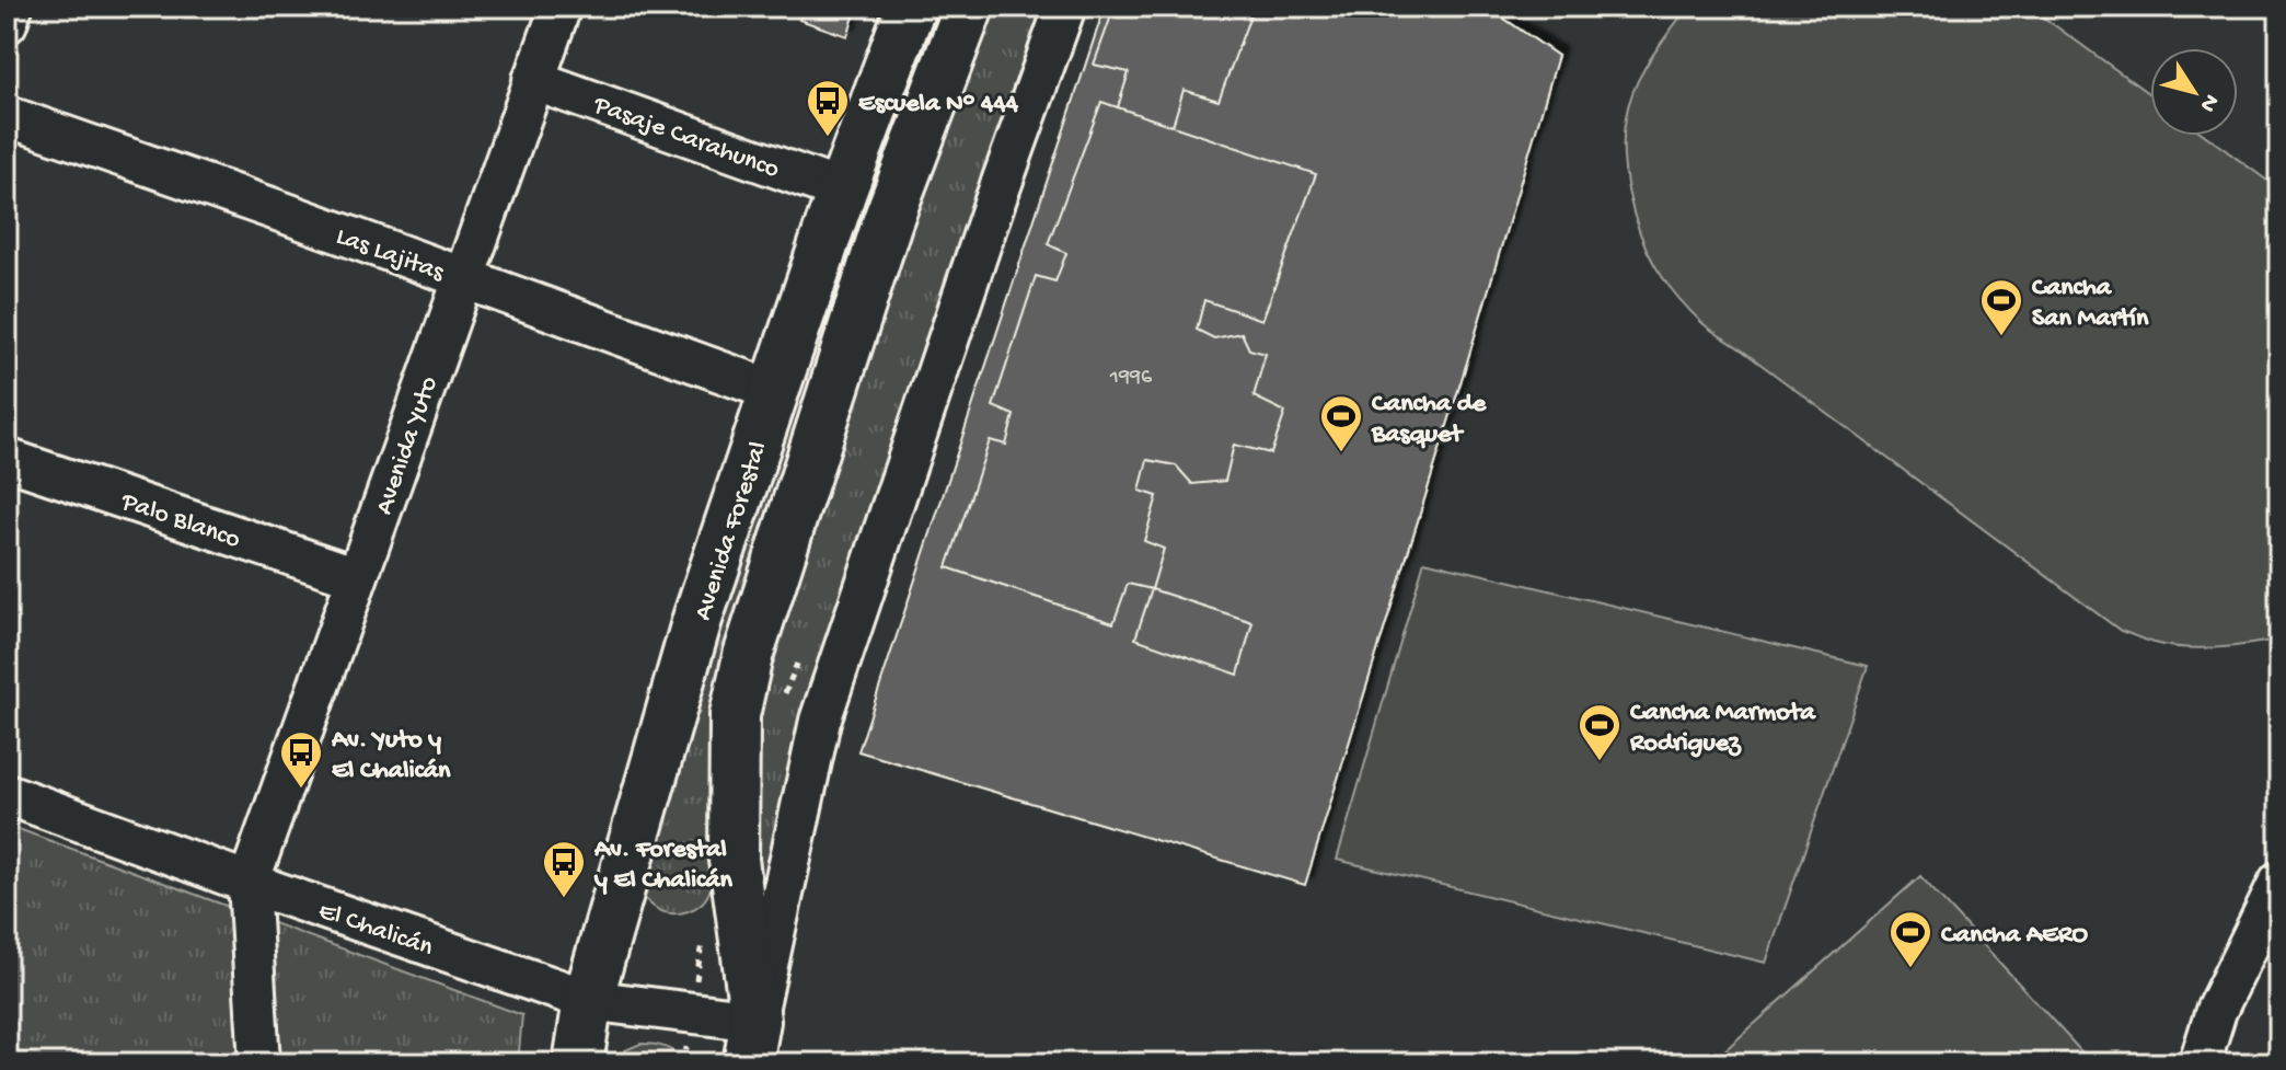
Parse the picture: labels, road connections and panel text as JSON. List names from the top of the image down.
{
  "streets": {
    "main road": ["Avenida Forestal"],
    "street": [
      "Pasaje Carahunco",
      "Las Lajitas",
      "Avenida Yuto",
      "Palo Blanco",
      "El Chalicán"
    ]
  },
  "crossings": [
    ["Pasaje Carahunco", "Avenida Yuto"],
    ["Pasaje Carahunco", "Avenida Forestal"],
    ["Las Lajitas", "Avenida Yuto"],
    ["Las Lajitas", "Avenida Forestal"],
    ["Avenida Yuto", "Palo Blanco"],
    ["Avenida Yuto", "El Chalicán"],
    ["Avenida Forestal", "El Chalicán"]
  ],
  "places": {
    "bus stop": ["Escuela N° 444", "Av. Yuto y El Chalicán", "Av. Forestal y El Chalicán"],
    "sports": [
      "Cancha San Martín",
      "Cancha de Basquet",
      "Cancha Marmota Rodriguez",
      "Cancha AERO"
    ]
  },
  "house_numbers": ["1996"],
  "north": "bottom right"
}
